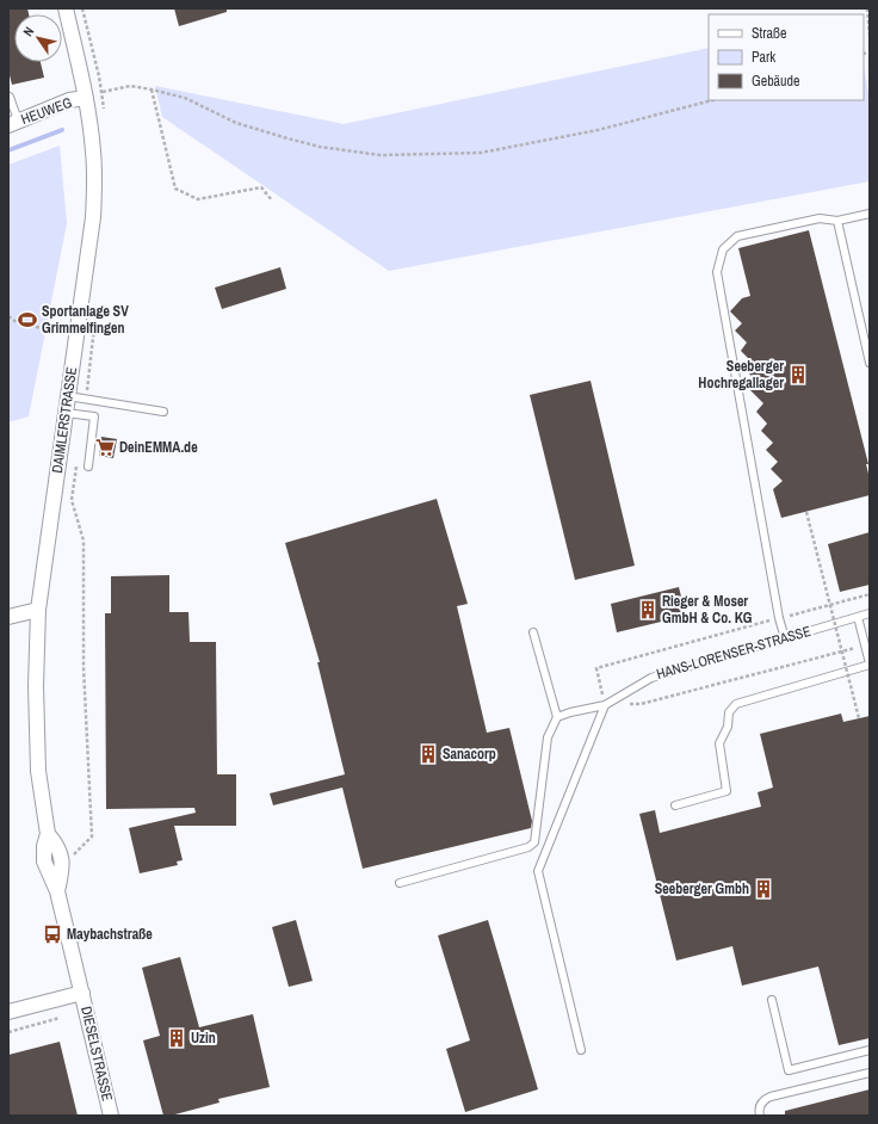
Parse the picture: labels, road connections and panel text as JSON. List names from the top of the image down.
{
  "streets": {
    "street": ["HEUWEG", "DAIMLERSTRASSE", "DIESELSTRASSE"],
    "lane": ["HANS-LORENSER-STRASSE"]
  },
  "crossings": [
    ["HEUWEG", "DAIMLERSTRASSE"],
    ["DAIMLERSTRASSE", "DIESELSTRASSE"]
  ],
  "places": {
    "sports": ["Sportanlage SV Grimmelfingen"],
    "building": [
      "Seeberger Hochregallager",
      "Rieger & Moser GmbH & Co. KG",
      "Sanacorp",
      "Seeberger Gmbh",
      "Uzin"
    ],
    "supermarket": ["DeinEMMA.de"],
    "bus stop": ["Maybachstraße"]
  },
  "legend": ["Straße", "Park", "Gebäude"],
  "north": "top left"
}
